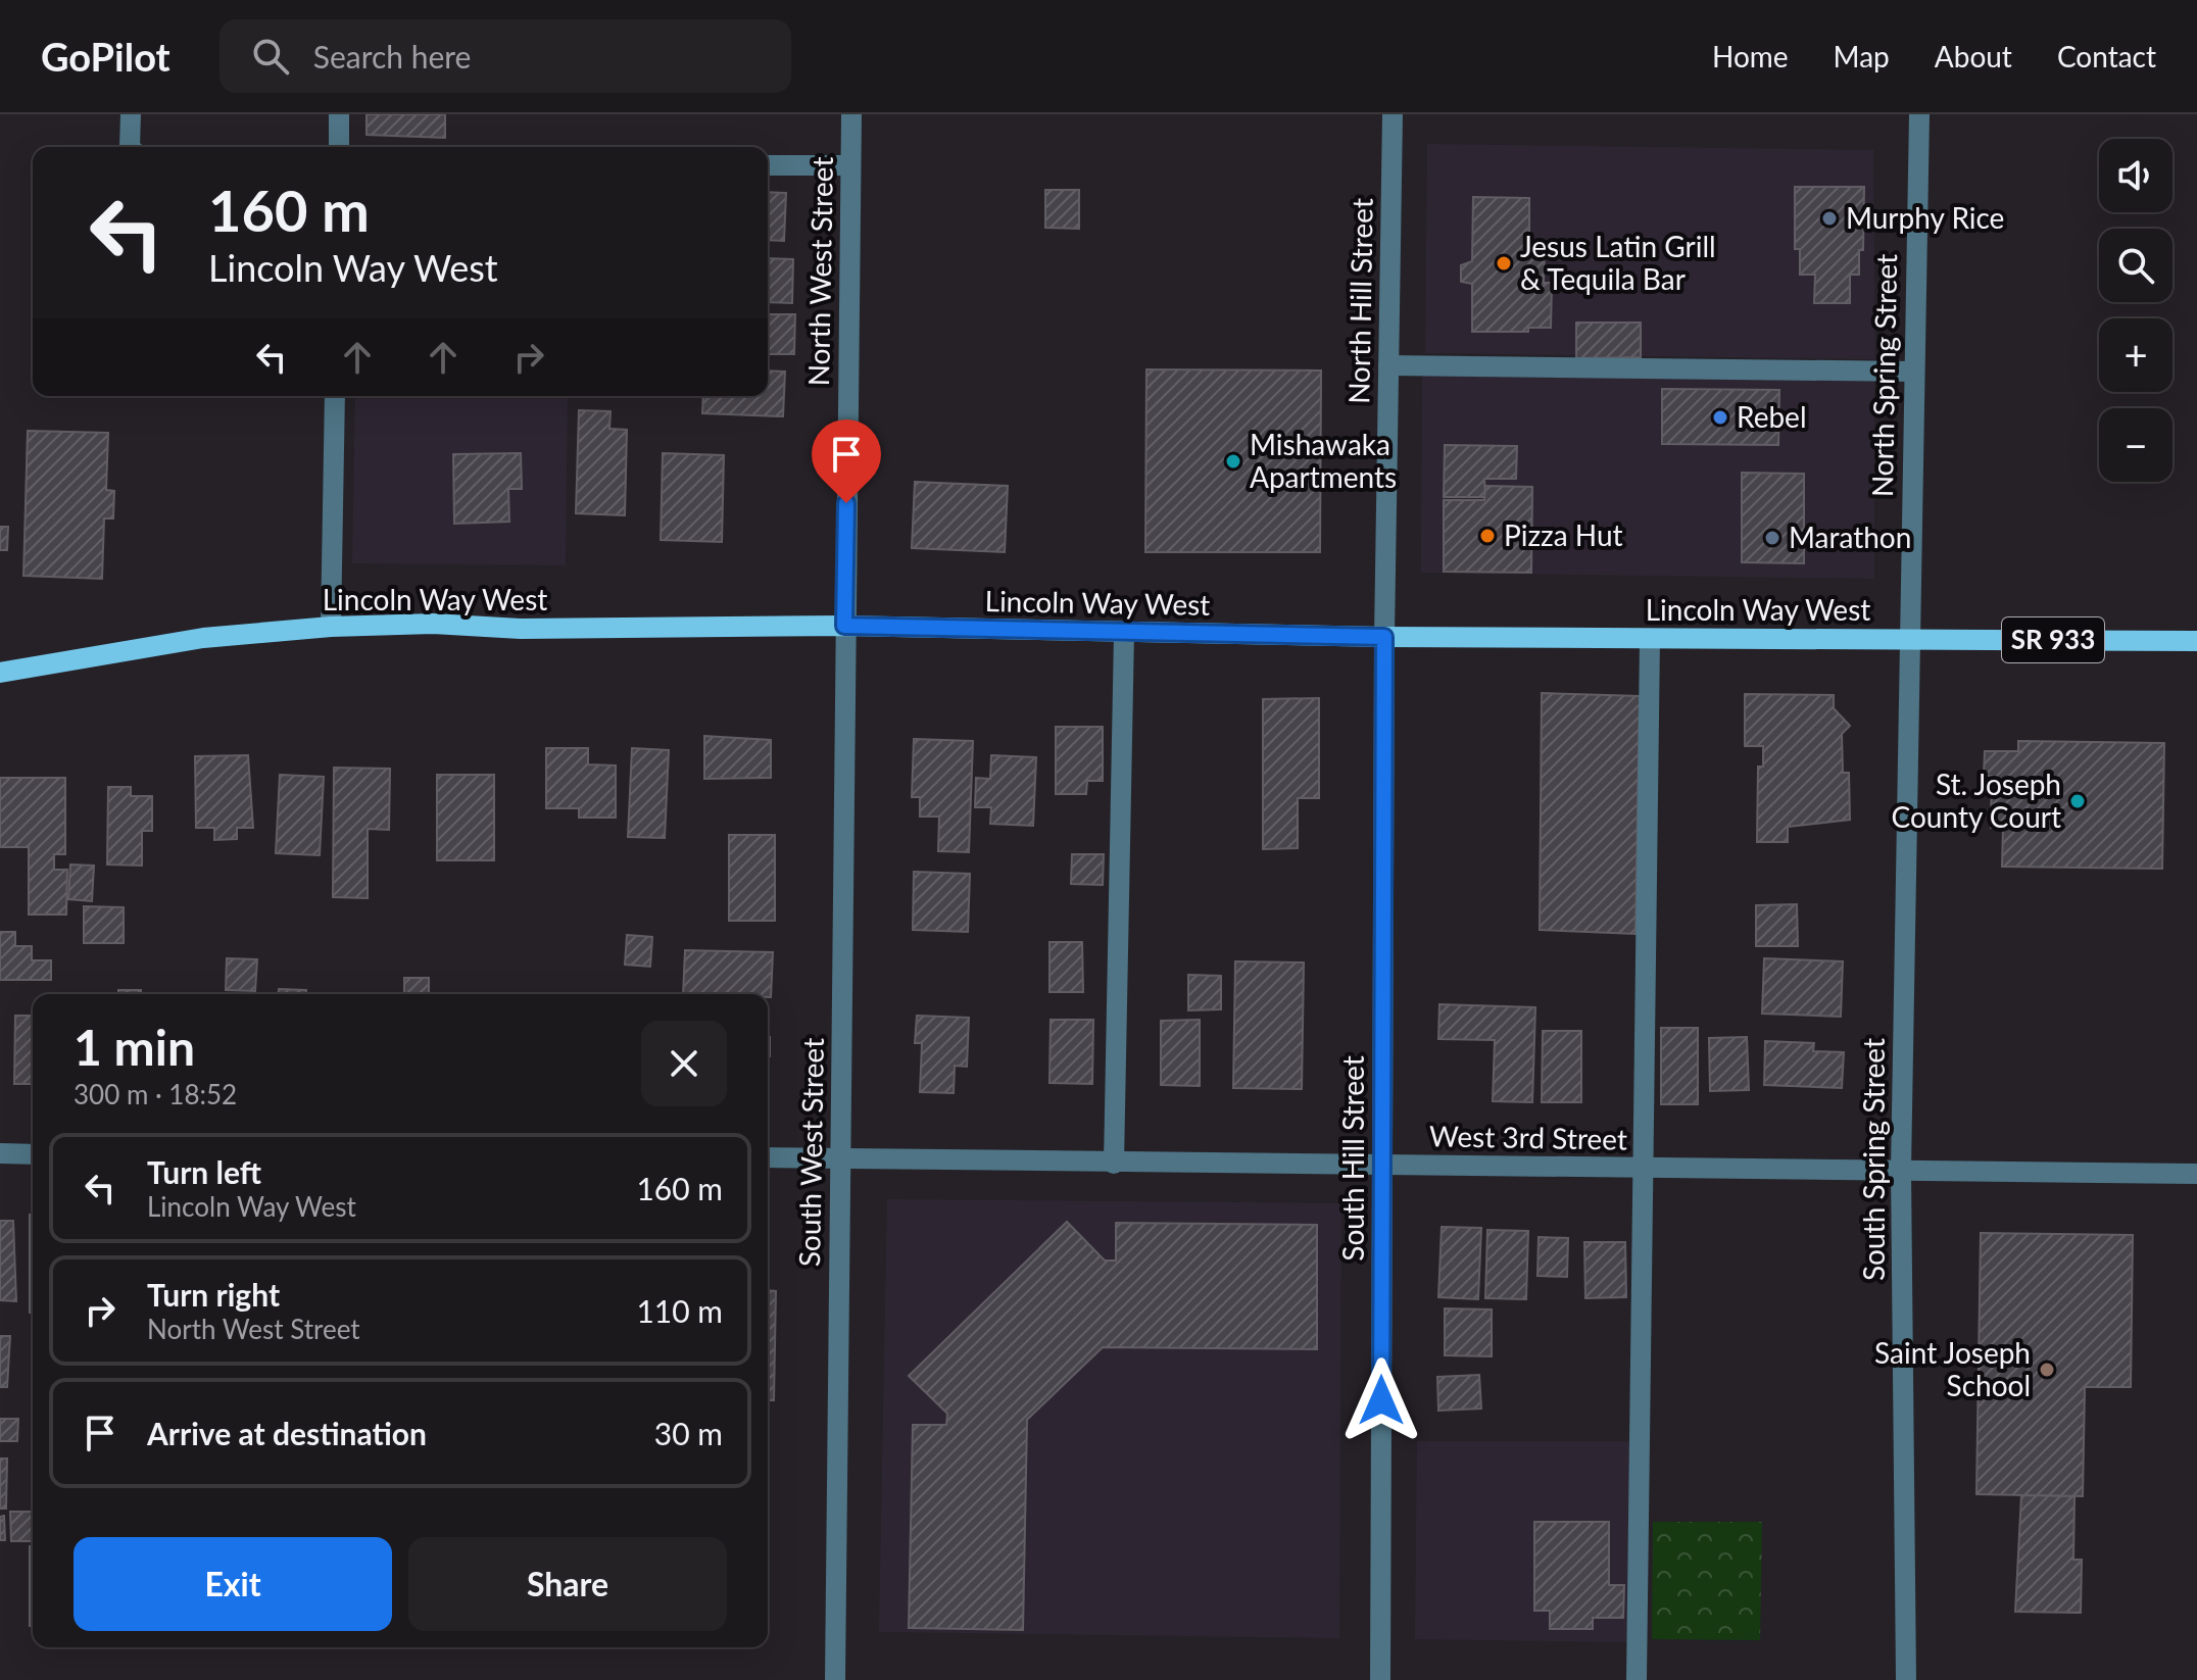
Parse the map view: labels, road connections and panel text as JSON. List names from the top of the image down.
{
  "streets": {
    "main road": ["Lincoln Way West", "SR 933"],
    "street": [
      "North West Street",
      "North Hill Street",
      "North Spring Street",
      "West 3rd Street",
      "South West Street",
      "South Hill Street",
      "South Spring Street"
    ]
  },
  "crossings": [
    ["North West Street", "Lincoln Way West"],
    ["North West Street", "South West Street"],
    ["North Hill Street", "Lincoln Way West"],
    ["North Hill Street", "South Hill Street"],
    ["North Spring Street", "Lincoln Way West"],
    ["North Spring Street", "South Spring Street"],
    ["Lincoln Way West", "South West Street"],
    ["Lincoln Way West", "South Hill Street"],
    ["Lincoln Way West", "South Spring Street"],
    ["West 3rd Street", "South West Street"],
    ["West 3rd Street", "South Hill Street"],
    ["West 3rd Street", "South Spring Street"]
  ],
  "places": [
    "Murphy Rice",
    "Jesus Latin Grill & Tequila Bar",
    "Rebel",
    "Mishawaka Apartments",
    "Pizza Hut",
    "Marathon",
    "St. Joseph County Court",
    "Saint Joseph School"
  ],
  "page": {
    "header": "GoPilot",
    "search": "Search here",
    "nav": [
      "Home",
      "Map",
      "About",
      "Contact"
    ],
    "map_buttons": ["+", "−"],
    "turn": ["160 m", "Lincoln Way West"],
    "heading": ["1 min", "300 m · 18:52"],
    "list": [
      {
        "name": "Turn left",
        "note": "Lincoln Way West",
        "value": "160 m"
      },
      {
        "name": "Turn right",
        "note": "North West Street",
        "value": "110 m"
      },
      {
        "name": "Arrive at destination",
        "value": "30 m"
      }
    ],
    "buttons": ["Exit", "Share"]
  }
}
